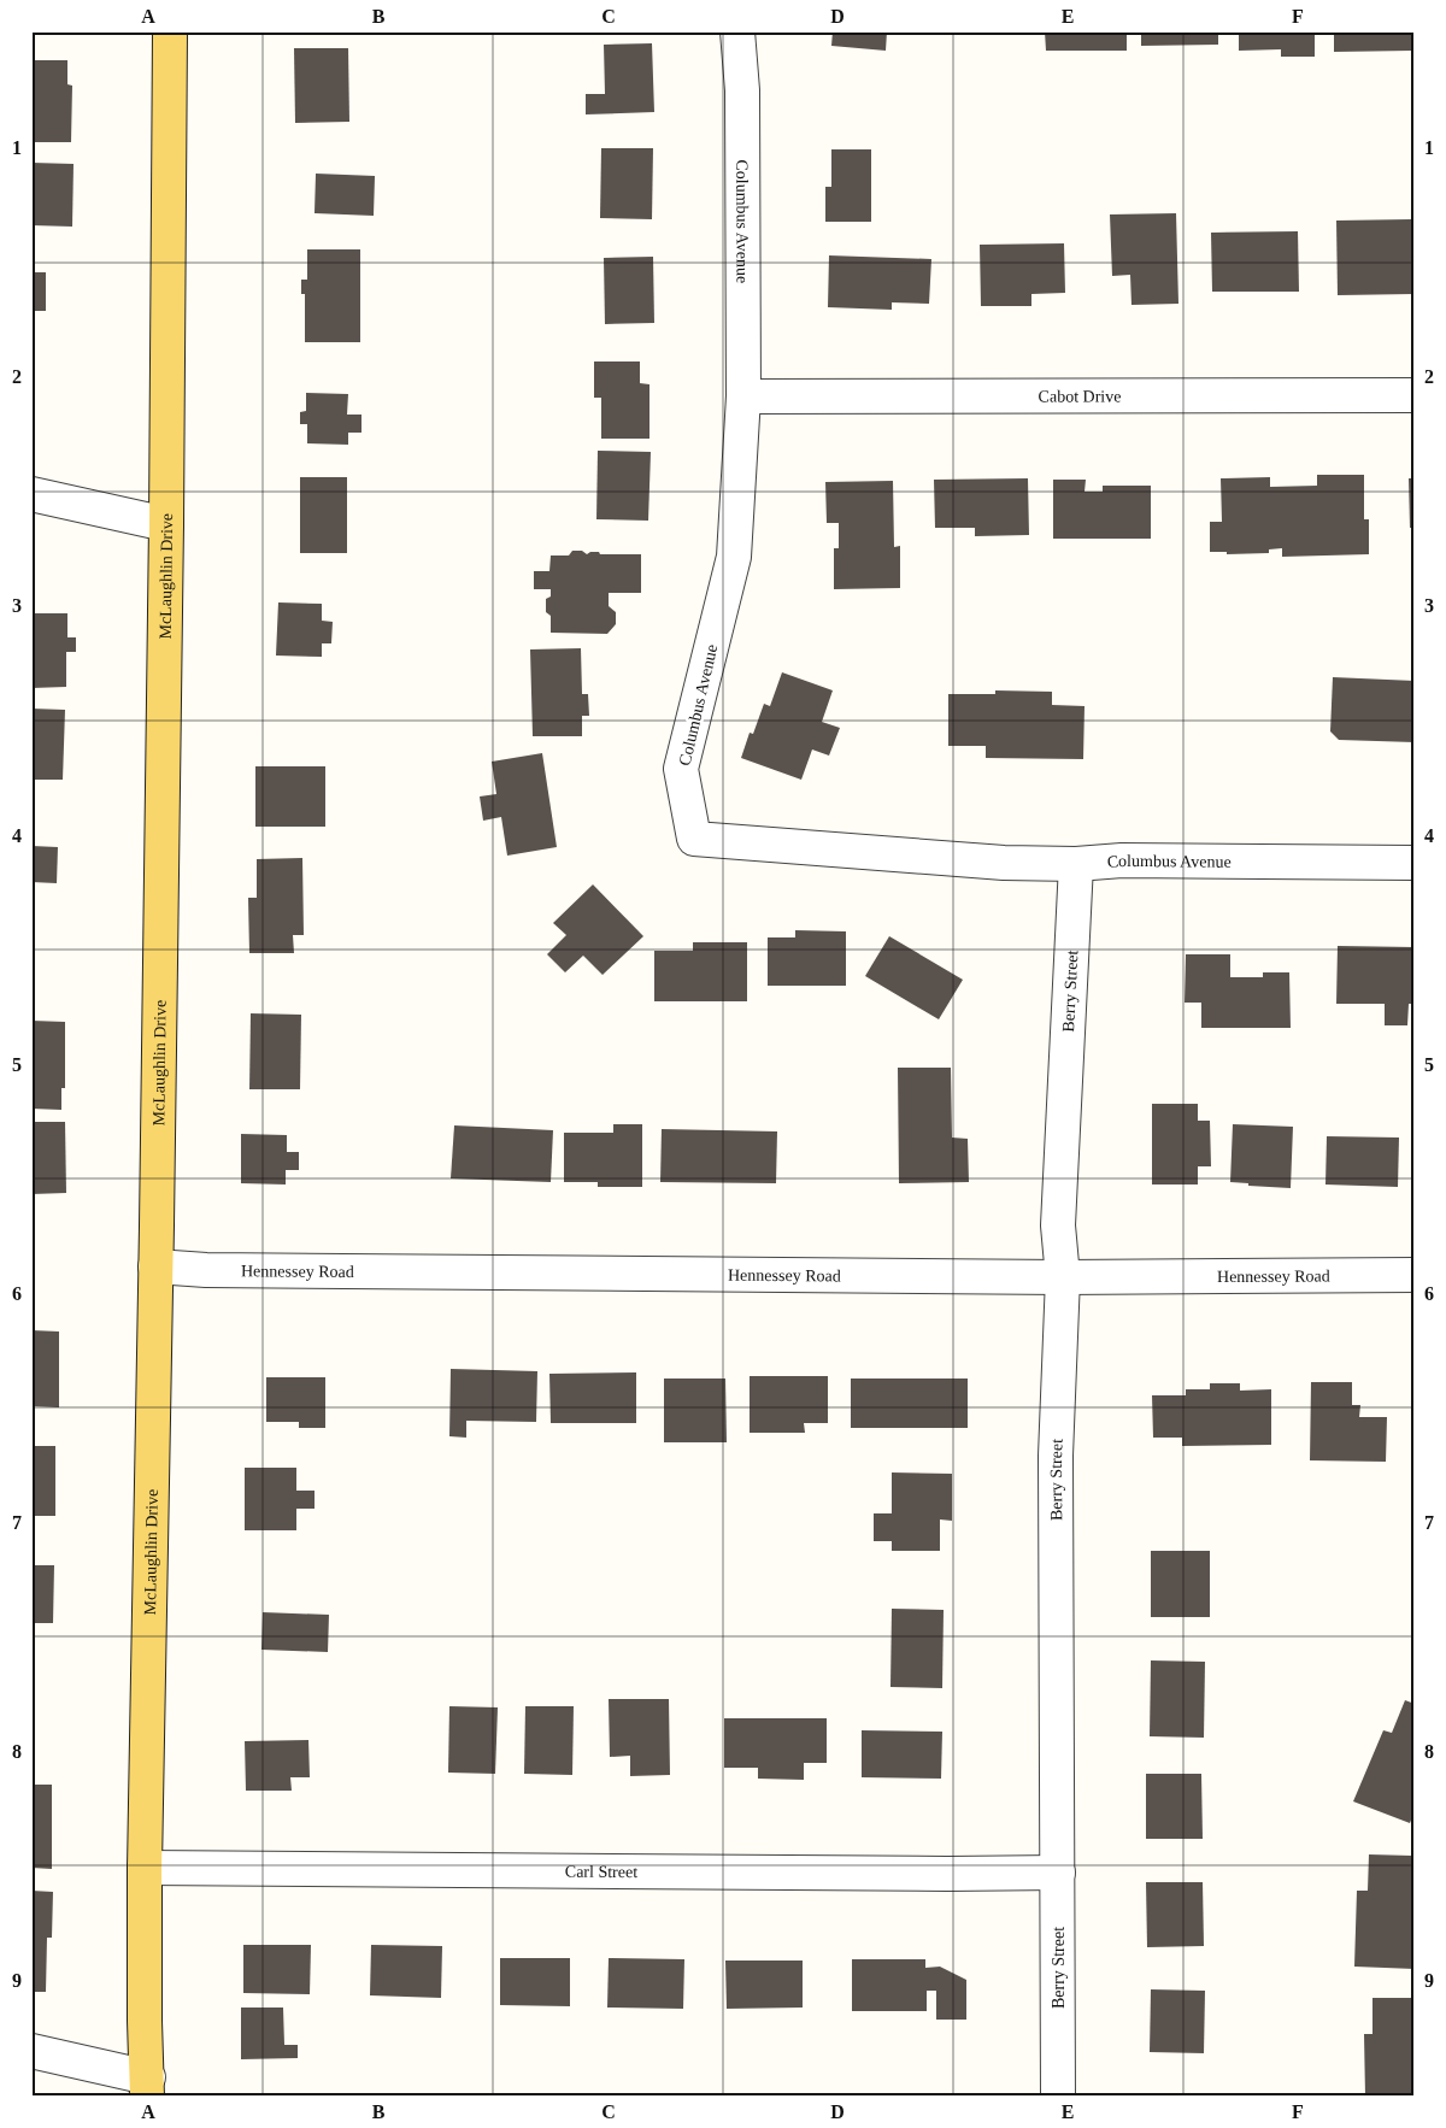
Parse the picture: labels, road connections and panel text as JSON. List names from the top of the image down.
{
  "streets": {
    "main road": ["McLaughlin Drive"],
    "street": [
      "Columbus Avenue",
      "Cabot Drive",
      "Berry Street",
      "Hennessey Road",
      "Carl Street"
    ]
  },
  "crossings": [
    ["Columbus Avenue", "Cabot Drive"],
    ["Columbus Avenue", "Berry Street"],
    ["McLaughlin Drive", "Hennessey Road"],
    ["McLaughlin Drive", "Carl Street"],
    ["Berry Street", "Hennessey Road"],
    ["Berry Street", "Carl Street"]
  ],
  "grid": {
    "columns": [
      "A",
      "B",
      "C",
      "D",
      "E",
      "F"
    ],
    "rows": [
      "1",
      "2",
      "3",
      "4",
      "5",
      "6",
      "7",
      "8",
      "9"
    ]
  }
}
